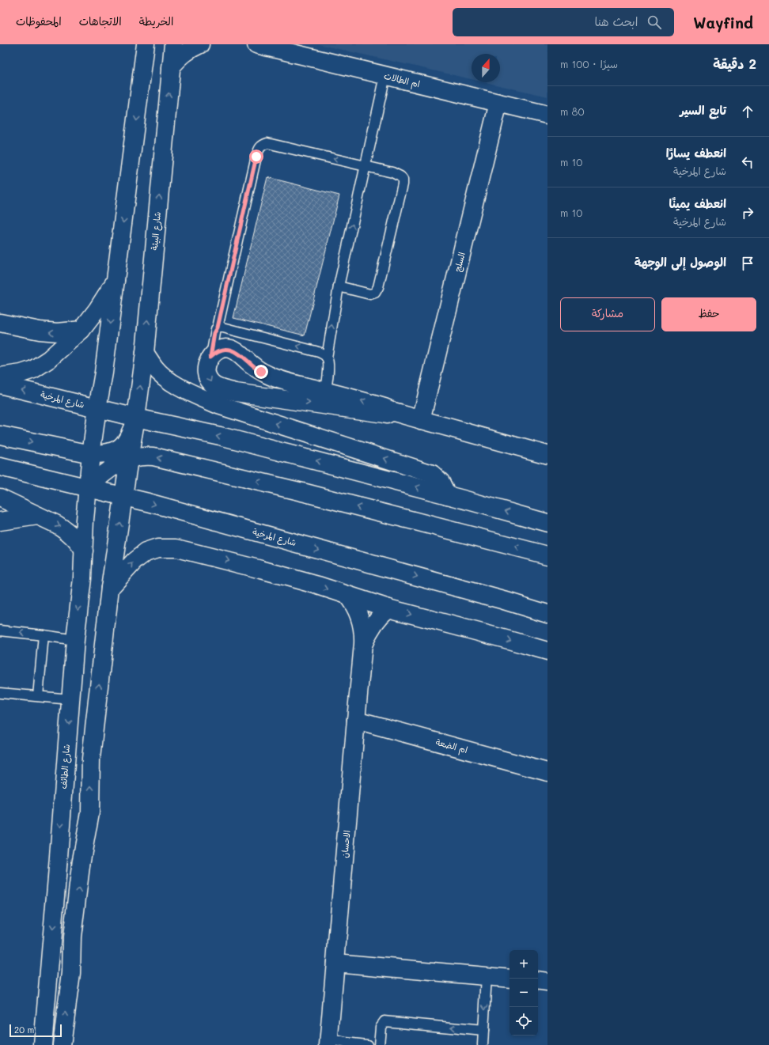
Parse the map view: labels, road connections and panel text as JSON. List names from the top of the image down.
{
  "streets": {
    "main road": [
      "ام الطالات",
      "شارع البيئة",
      "السلج",
      "شارع المرخية",
      "ام الضعة",
      "شارع الطائف",
      "الاحسان"
    ]
  },
  "crossings": [
    ["ام الطالات", "السلج"],
    ["شارع البيئة", "شارع المرخية"],
    ["شارع المرخية", "شارع الطائف"],
    ["ام الضعة", "الاحسان"]
  ],
  "scale_bar": "20 m",
  "north": "top",
  "page": {
    "header": "Wayfind",
    "search": "ابحث هنا",
    "nav": ["الخريطة", "الاتجاهات", "المحفوظات"],
    "heading": ["2 دقيقة", "سيرًا · 100 m"],
    "list": [
      ["تابع السير", "80 m"],
      ["انعطف يسارًا", "شارع المرخية", "10 m"],
      ["انعطف يمينًا", "شارع المرخية", "10 m"],
      "الوصول إلى الوجهة"
    ],
    "buttons": ["حفظ", "مشاركة"],
    "map_buttons": ["+", "−"],
    "scale": "20 m"
  }
}
